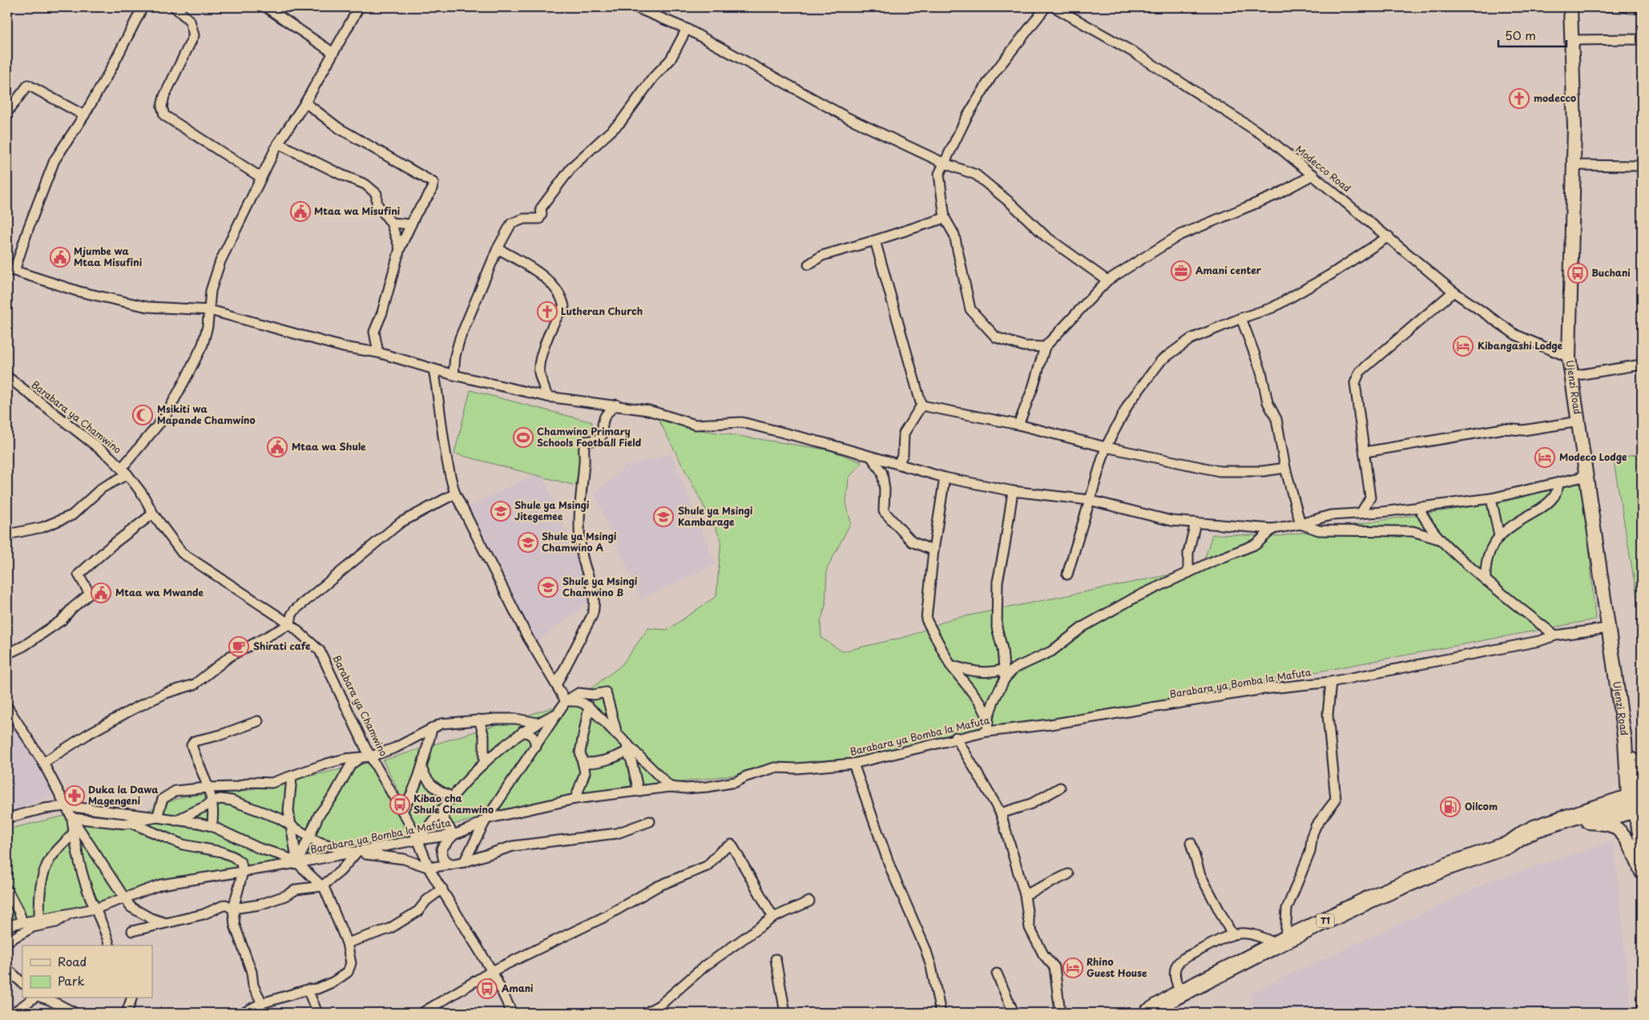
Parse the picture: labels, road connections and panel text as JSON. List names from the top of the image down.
{
  "streets": {
    "highway": ["T1"],
    "street": [
      "Modecco Road",
      "Ujenzi Road",
      "Barabara ya Chamwino",
      "Barabara ya Bomba la Mafuta"
    ]
  },
  "crossings": [
    ["Modecco Road", "Ujenzi Road"],
    ["Ujenzi Road", "Barabara ya Bomba la Mafuta"],
    ["Ujenzi Road", "T1"],
    ["Barabara ya Chamwino", "Barabara ya Bomba la Mafuta"]
  ],
  "places": {
    "church": ["modecco", "Lutheran Church"],
    "public building": [
      "Mtaa wa Misufini",
      "Mjumbe wa Mtaa Misufini",
      "Mtaa wa Shule",
      "Mtaa wa Mwande"
    ],
    "office": ["Amani center"],
    "bus stop": ["Buchani", "Kibao cha Shule Chamwino", "Amani"],
    "hotel": ["Kibangashi Lodge", "Modeco Lodge", "Rhino Guest House"],
    "mosque": ["Msikiti wa Mapande Chamwino"],
    "sports": ["Chamwino Primary Schools Football Field"],
    "school or university": [
      "Shule ya Msingi Jitegemee",
      "Shule ya Msingi Kambarage",
      "Shule ya Msingi Chamwino A",
      "Shule ya Msingi Chamwino B"
    ],
    "cafe": ["Shirati cafe"],
    "pharmacy": ["Duka la Dawa Magengeni"],
    "fuel station": ["Oilcom"]
  },
  "legend": ["Road", "Park"],
  "scale_bar": "50 m"
}
